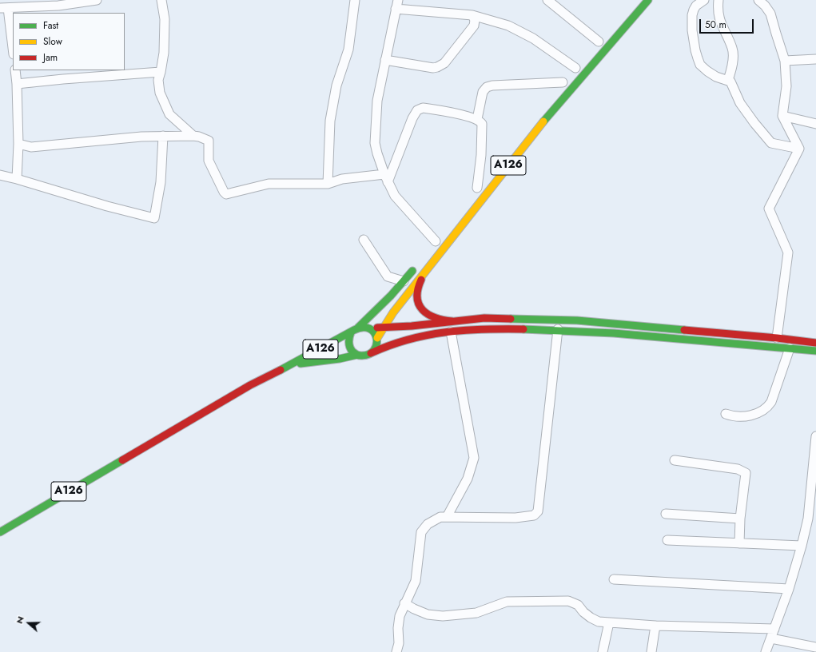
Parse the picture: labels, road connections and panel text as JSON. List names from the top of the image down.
{
  "streets": {
    "main road": ["A126"]
  },
  "legend": ["Fast", "Slow", "Jam"],
  "scale_bar": "50 m",
  "north": "left"
}
